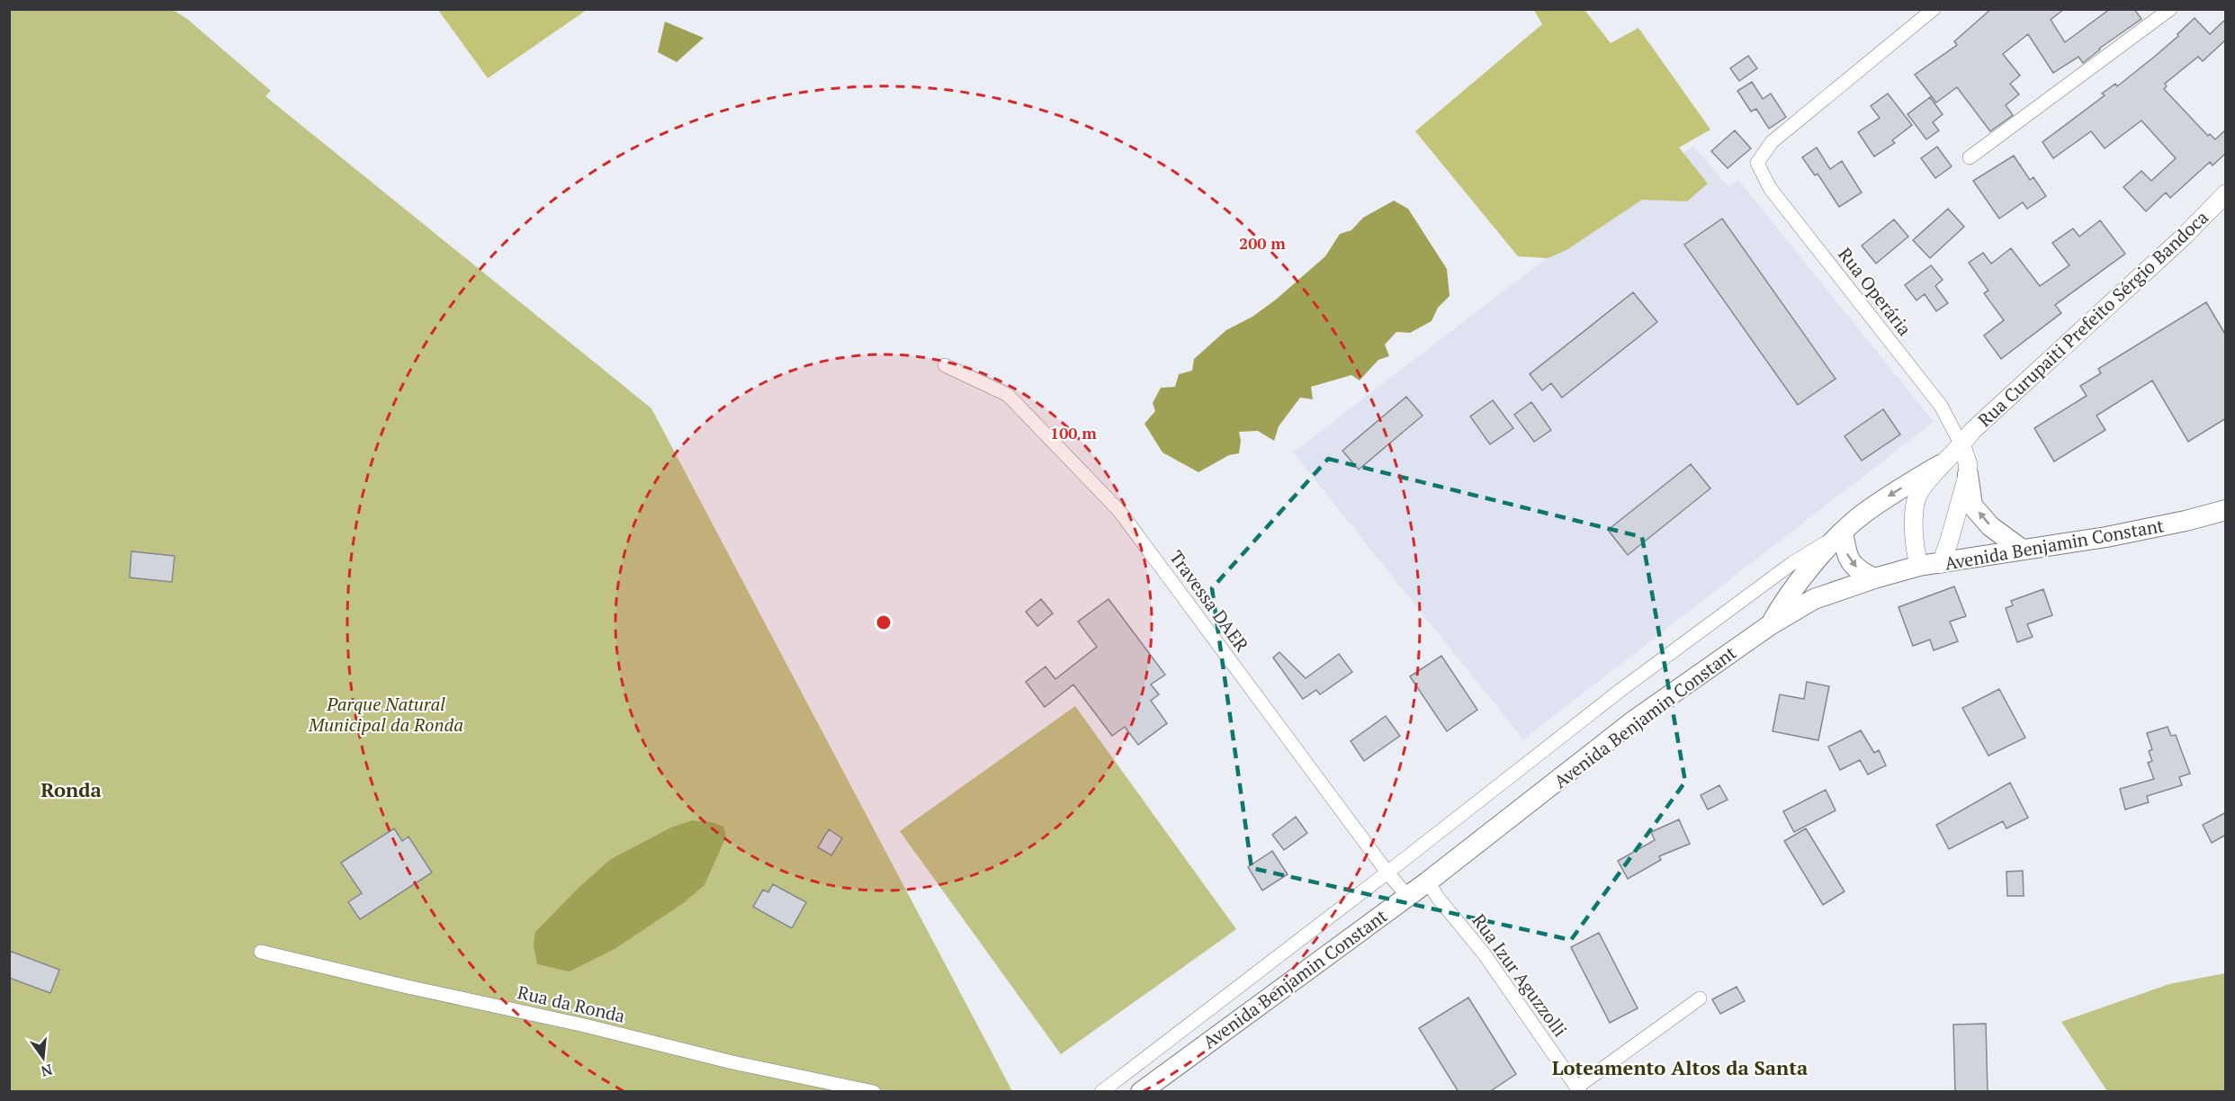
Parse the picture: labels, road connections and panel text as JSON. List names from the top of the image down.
{
  "streets": {
    "main road": ["Avenida Benjamin Constant"],
    "street": [
      "Rua Operária",
      "Rua Curupaiti Prefeito Sérgio Bandoca",
      "Travessa DAER",
      "Rua Izur Aguzzolli",
      "Rua da Ronda"
    ]
  },
  "crossings": [
    ["Rua Operária", "Rua Curupaiti Prefeito Sérgio Bandoca"],
    ["Rua Curupaiti Prefeito Sérgio Bandoca", "Avenida Benjamin Constant"],
    ["Avenida Benjamin Constant", "Travessa DAER"],
    ["Avenida Benjamin Constant", "Rua Izur Aguzzolli"]
  ],
  "districts": ["Ronda", "Loteamento Altos da Santa"],
  "parks": ["Parque Natural Municipal da Ronda"],
  "north": "bottom",
  "rings": ["200 m", "100 m"]
}
